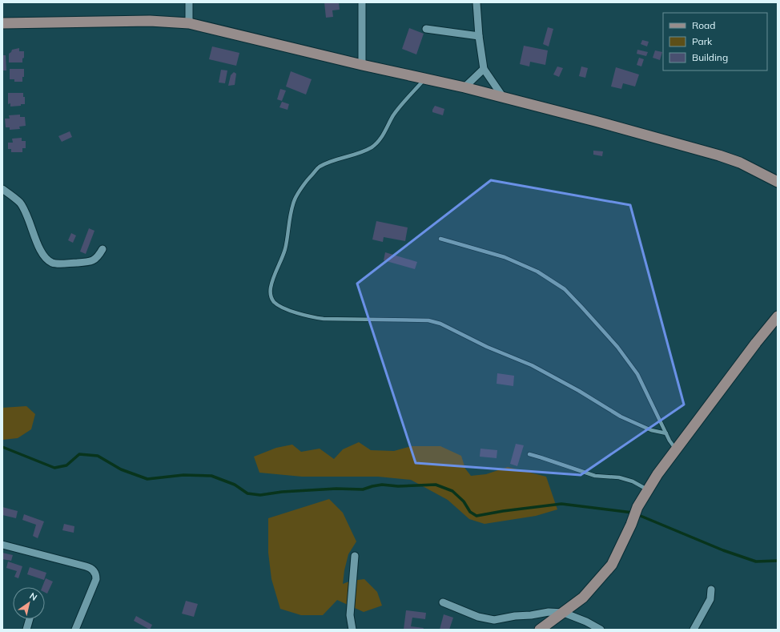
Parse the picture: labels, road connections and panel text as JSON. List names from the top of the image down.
{
  "legend": ["Road", "Park", "Building"],
  "north": "top right"
}
